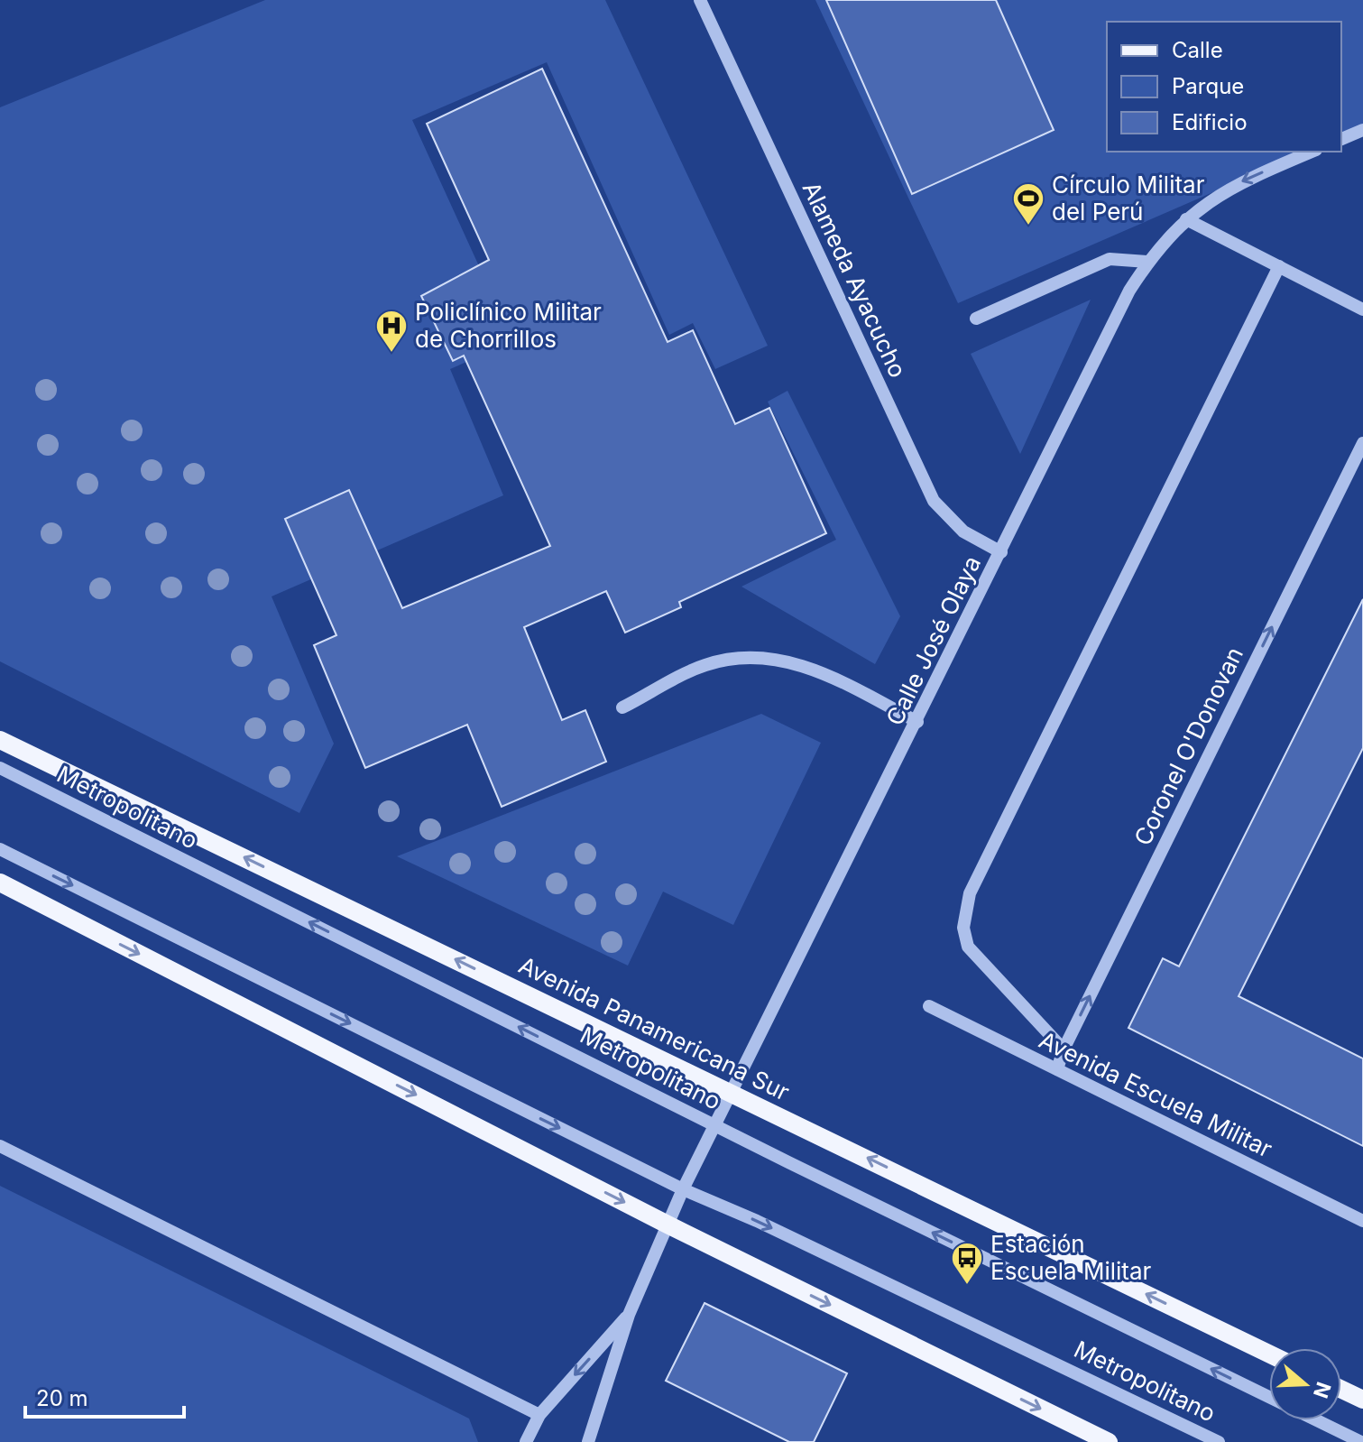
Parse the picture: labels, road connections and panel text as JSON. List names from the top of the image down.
{
  "streets": {
    "main road": ["Avenida Panamericana Sur"],
    "street": [
      "Alameda Ayacucho",
      "Calle José Olaya",
      "Coronel O'Donovan",
      "Metropolitano",
      "Avenida Escuela Militar"
    ]
  },
  "crossings": [
    ["Alameda Ayacucho", "Calle José Olaya"],
    ["Calle José Olaya", "Metropolitano"],
    ["Calle José Olaya", "Avenida Panamericana Sur"],
    ["Coronel O'Donovan", "Avenida Escuela Militar"]
  ],
  "one_way": ["Coronel O'Donovan"],
  "places": {
    "sports": ["Círculo Militar del Perú"],
    "hospital": ["Policlínico Militar de Chorrillos"],
    "bus stop": ["Estación Escuela Militar"]
  },
  "legend": ["Calle", "Parque", "Edificio"],
  "scale_bar": "20 m",
  "north": "right"
}
